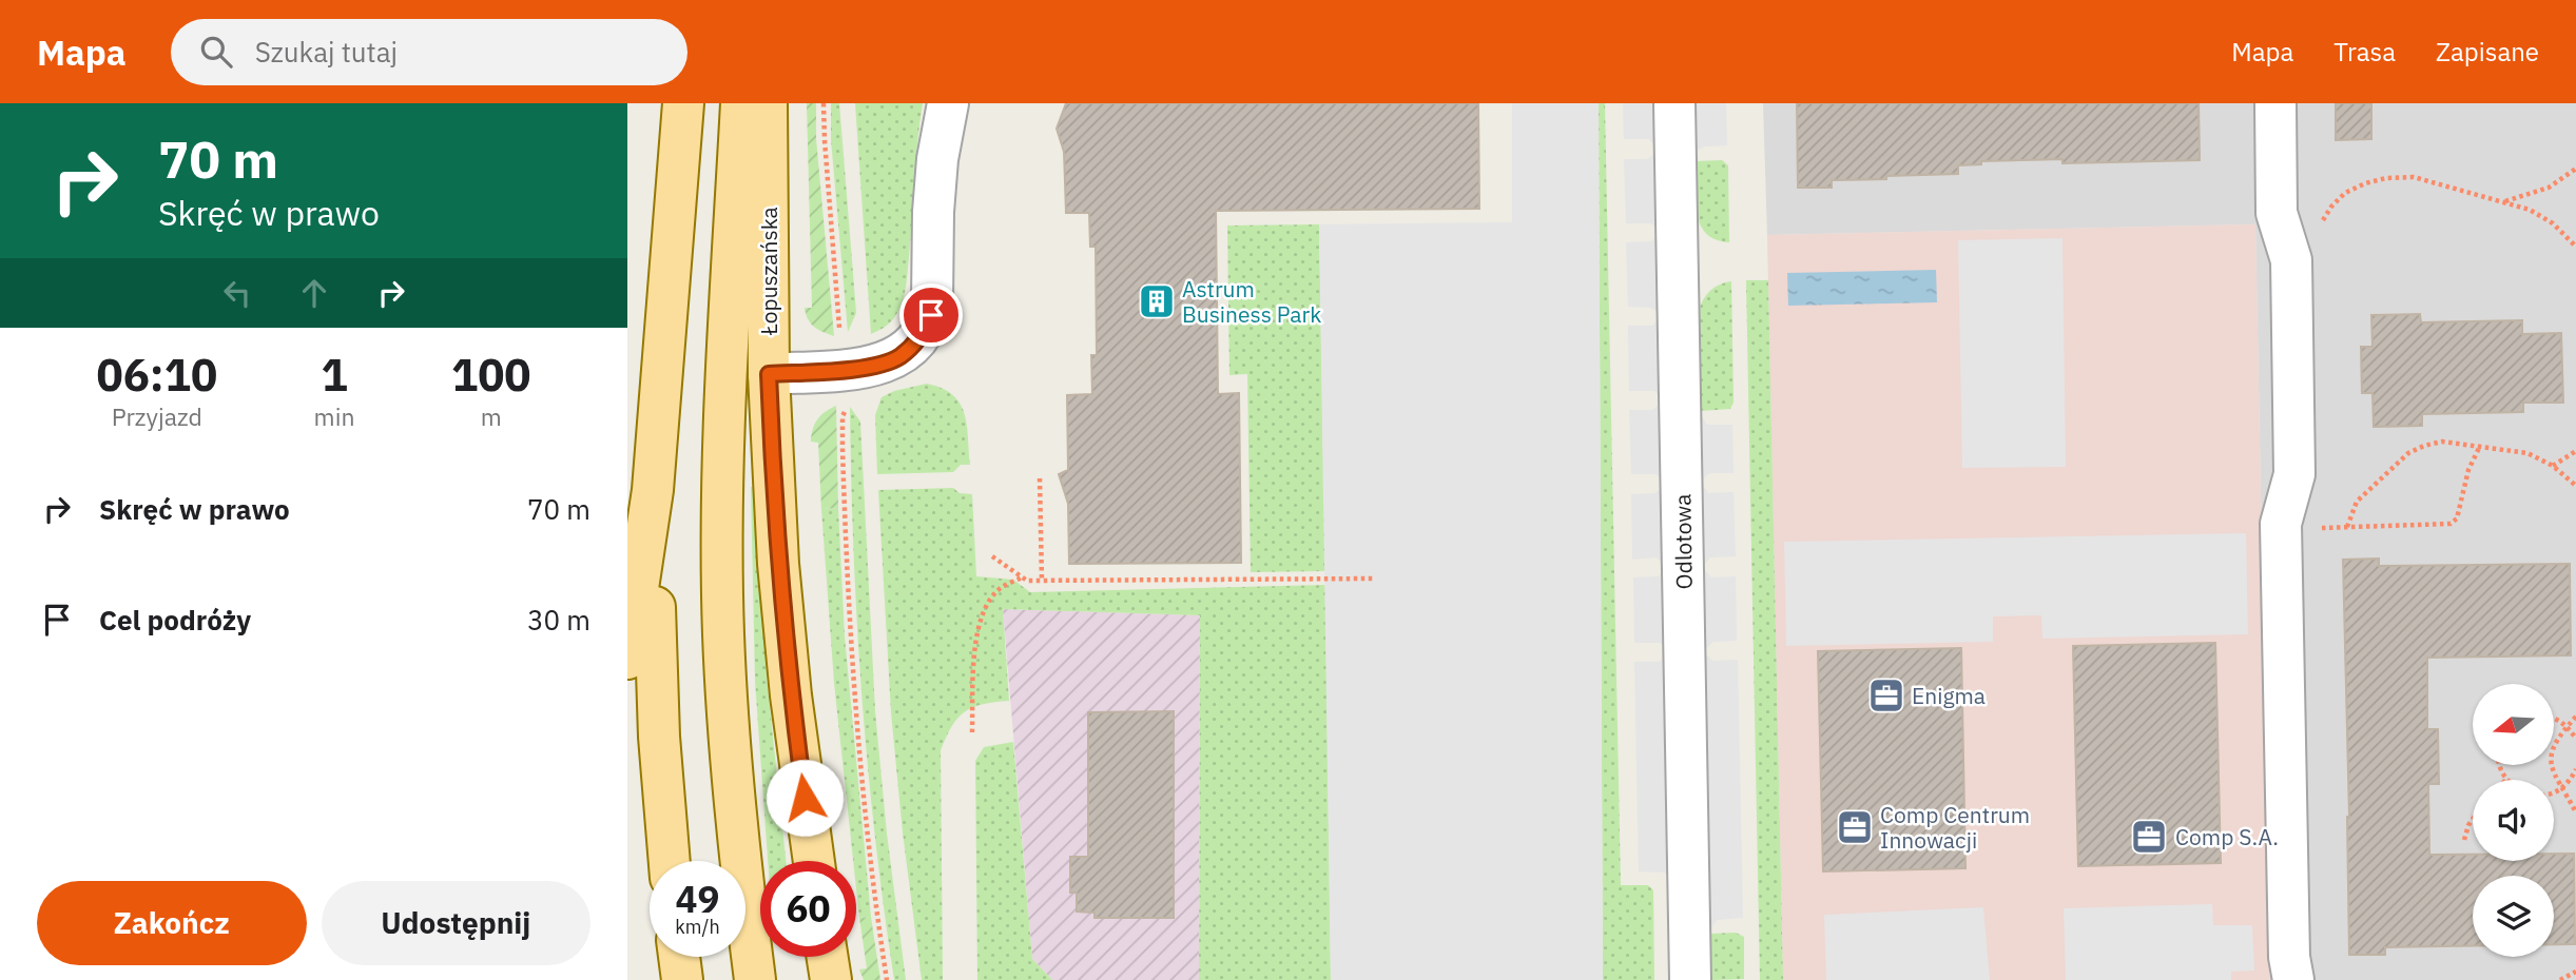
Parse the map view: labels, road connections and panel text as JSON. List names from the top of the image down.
{
  "streets": {
    "main road": ["Łopuszańska"],
    "street": ["Odlotowa"]
  },
  "places": {
    "building": ["Astrum Business Park"],
    "office": ["Enigma", "Comp Centrum Innowacji", "Comp S.A."]
  },
  "north": "left",
  "page": {
    "header": "Mapa",
    "search": "Szukaj tutaj",
    "nav": ["Mapa", "Trasa", "Zapisane"],
    "turn": ["70 m", "Skręć w prawo"],
    "eta": [
      "06:10",
      "Przyjazd",
      "1",
      "min",
      "100",
      "m"
    ],
    "list": [
      {
        "name": "Skręć w prawo",
        "value": "70 m"
      },
      {
        "name": "Cel podróży",
        "value": "30 m"
      }
    ],
    "speed": "49 km/h",
    "limit": "60",
    "buttons": ["Zakończ", "Udostępnij"]
  }
}
